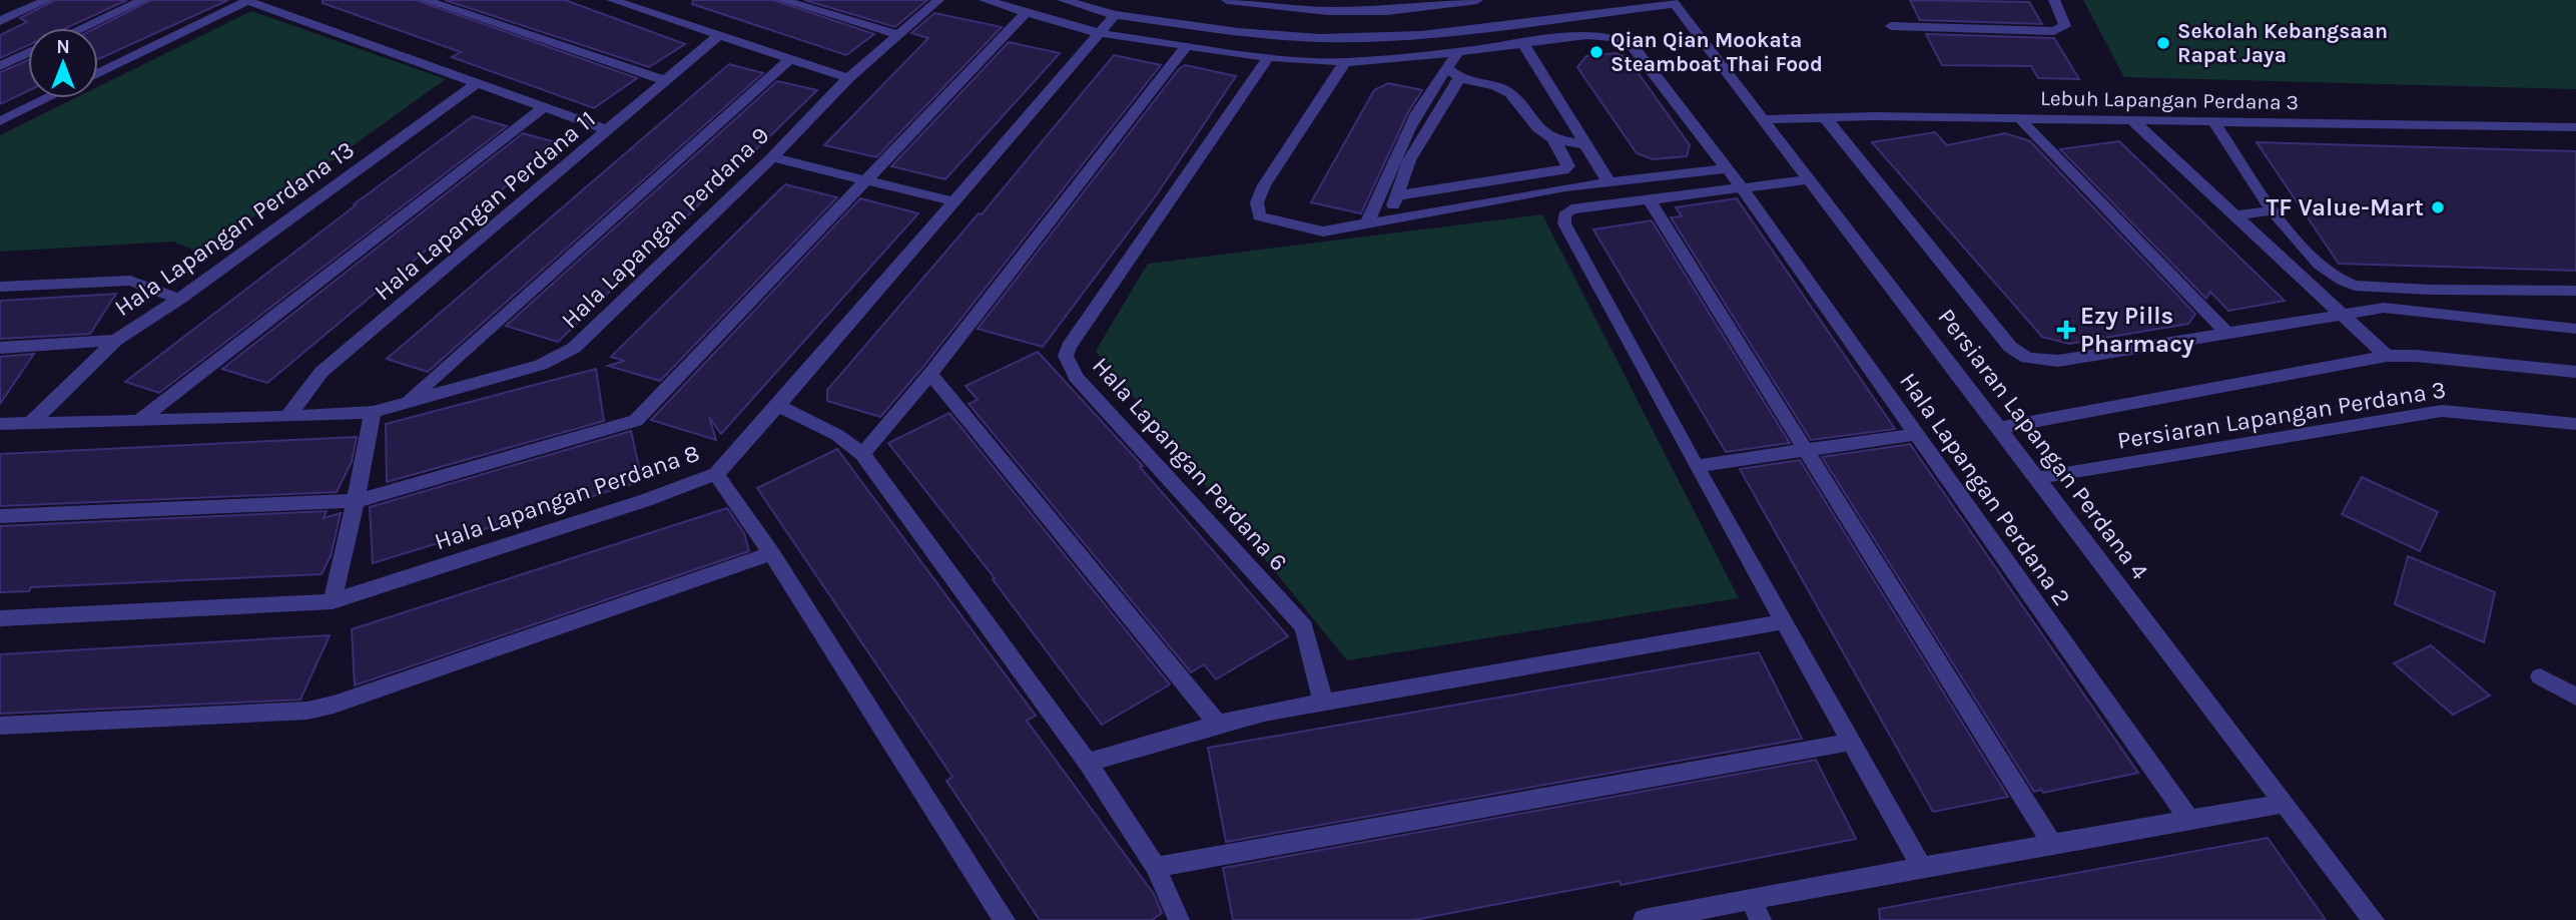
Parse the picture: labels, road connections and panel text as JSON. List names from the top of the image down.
{
  "streets": {
    "street": [
      "Lebuh Lapangan Perdana 3",
      "Hala Lapangan Perdana 11",
      "Hala Lapangan Perdana 9",
      "Hala Lapangan Perdana 13",
      "Persiaran Lapangan Perdana 3",
      "Persiaran Lapangan Perdana 4",
      "Hala Lapangan Perdana 6",
      "Hala Lapangan Perdana 2",
      "Hala Lapangan Perdana 8"
    ]
  },
  "crossings": [
    ["Lebuh Lapangan Perdana 3", "Persiaran Lapangan Perdana 4"],
    ["Hala Lapangan Perdana 11", "Hala Lapangan Perdana 9"],
    ["Hala Lapangan Perdana 9", "Hala Lapangan Perdana 13"],
    ["Persiaran Lapangan Perdana 3", "Persiaran Lapangan Perdana 4"],
    ["Hala Lapangan Perdana 6", "Hala Lapangan Perdana 2"],
    ["Hala Lapangan Perdana 2", "Hala Lapangan Perdana 8"]
  ],
  "places": {
    "other": ["Sekolah Kebangsaan Rapat Jaya", "Qian Qian Mookata Steamboat Thai Food", "TF Value-Mart"],
    "health": ["Ezy Pills Pharmacy"]
  },
  "north": "top"
}
